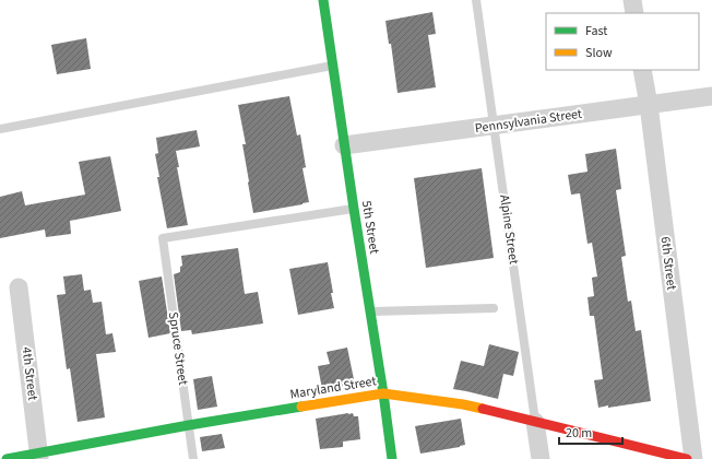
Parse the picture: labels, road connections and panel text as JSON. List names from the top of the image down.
{
  "streets": {
    "street": [
      "Pennsylvania Street",
      "5th Street",
      "Alpine Street",
      "6th Street",
      "4th Street",
      "Maryland Street"
    ],
    "lane": ["Spruce Street"]
  },
  "crossings": [
    ["Pennsylvania Street", "5th Street"],
    ["Pennsylvania Street", "Alpine Street"],
    ["Pennsylvania Street", "6th Street"],
    ["5th Street", "Spruce Street"],
    ["5th Street", "Maryland Street"],
    ["Alpine Street", "Maryland Street"],
    ["Spruce Street", "Maryland Street"],
    ["4th Street", "Maryland Street"]
  ],
  "legend": ["Fast", "Slow"],
  "scale_bar": "20 m"
}
